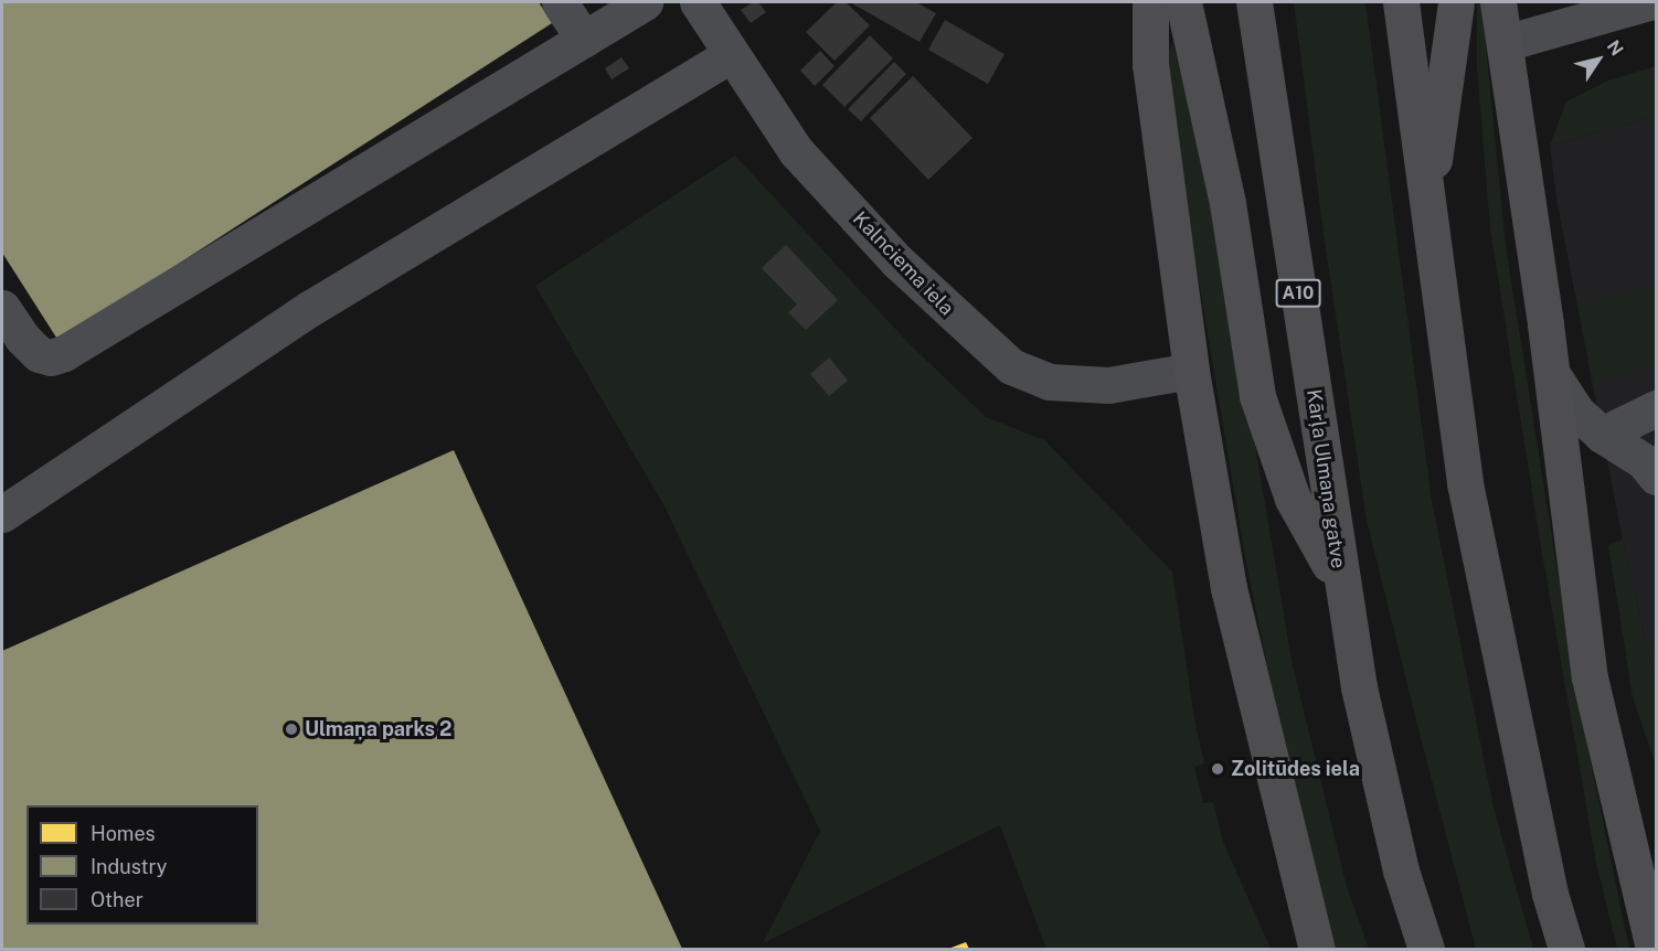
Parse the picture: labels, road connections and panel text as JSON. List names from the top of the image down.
{
  "streets": {
    "highway": ["A10", "Kārļa Ulmaņa gatve"],
    "street": ["Kalnciema iela"]
  },
  "places": ["Ulmaņa parks 2", "Zolitūdes iela"],
  "legend": ["Homes", "Industry", "Other"],
  "north": "top right"
}
